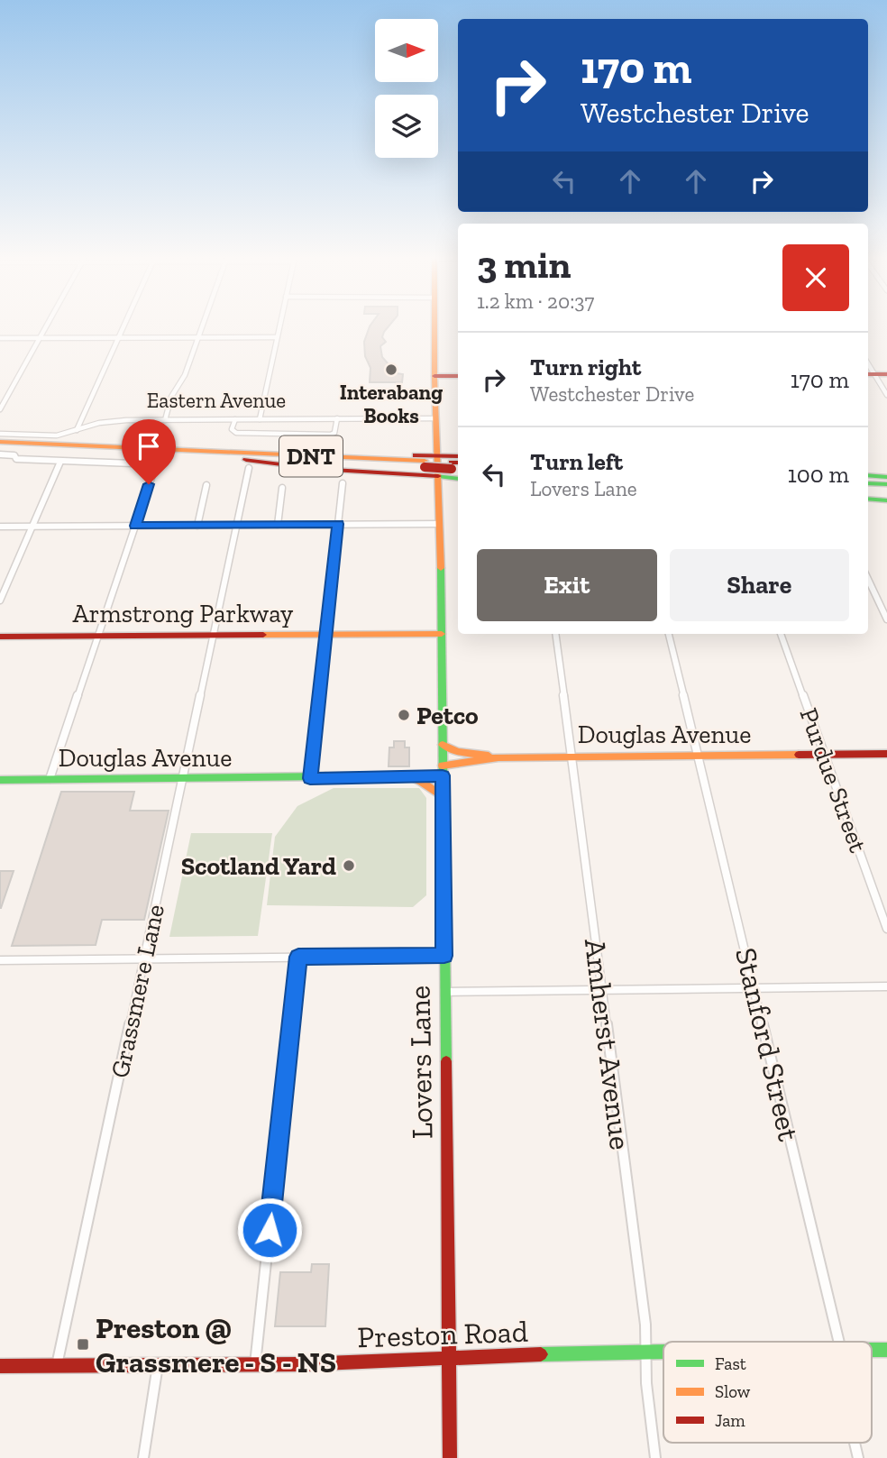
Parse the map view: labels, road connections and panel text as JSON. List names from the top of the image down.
{
  "streets": {
    "main road": [
      "DNT",
      "Armstrong Parkway",
      "Douglas Avenue",
      "Lovers Lane",
      "Preston Road"
    ],
    "street": [
      "Eastern Avenue",
      "Purdue Street",
      "Grassmere Lane",
      "Amherst Avenue",
      "Stanford Street"
    ]
  },
  "crossings": [
    ["Eastern Avenue", "Lovers Lane"],
    ["DNT", "Grassmere Lane"],
    ["Armstrong Parkway", "Grassmere Lane"],
    ["Armstrong Parkway", "Lovers Lane"],
    ["Douglas Avenue", "Purdue Street"],
    ["Douglas Avenue", "Grassmere Lane"],
    ["Douglas Avenue", "Amherst Avenue"],
    ["Douglas Avenue", "Stanford Street"],
    ["Douglas Avenue", "Lovers Lane"],
    ["Grassmere Lane", "Preston Road"],
    ["Amherst Avenue", "Preston Road"],
    ["Lovers Lane", "Preston Road"]
  ],
  "places": {
    "other": ["Interabang Books", "Petco", "Scotland Yard"],
    "transit": ["Preston @ Grassmere - S - NS"]
  },
  "legend": ["Fast", "Slow", "Jam"],
  "north": "right",
  "page": {
    "turn": ["170 m", "Westchester Drive"],
    "heading": ["3 min", "1.2 km · 20:37"],
    "list": [
      {
        "name": "Turn right",
        "note": "Westchester Drive",
        "value": "170 m"
      },
      {
        "name": "Turn left",
        "note": "Lovers Lane",
        "value": "100 m"
      }
    ],
    "buttons": ["Exit", "Share"]
  }
}
